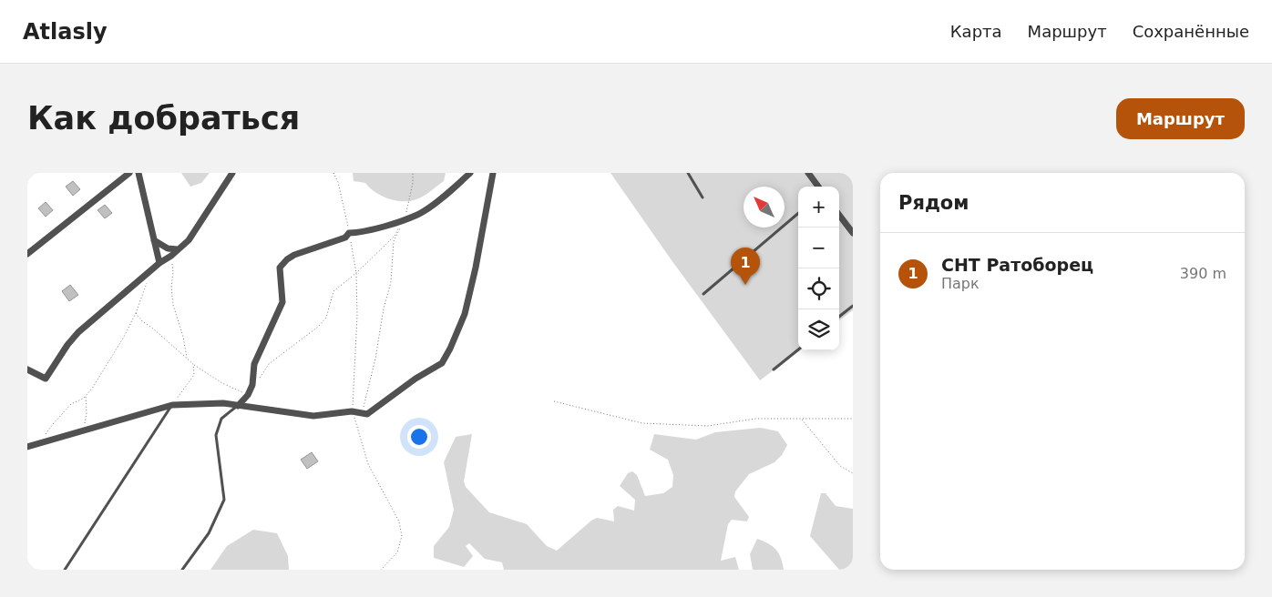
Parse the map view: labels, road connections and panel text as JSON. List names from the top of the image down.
{
  "north": "top left",
  "page": {
    "header": "Atlasly",
    "nav": ["Карта", "Маршрут", "Сохранённые"],
    "buttons": "Маршрут",
    "title": "Как добраться",
    "heading": "Рядом",
    "map_buttons": ["+", "−"],
    "list": [
      {
        "mark": "1",
        "name": "СНТ Ратоборец",
        "note": "Парк",
        "value": "390 m"
      }
    ],
    "pins": "1"
  }
}
